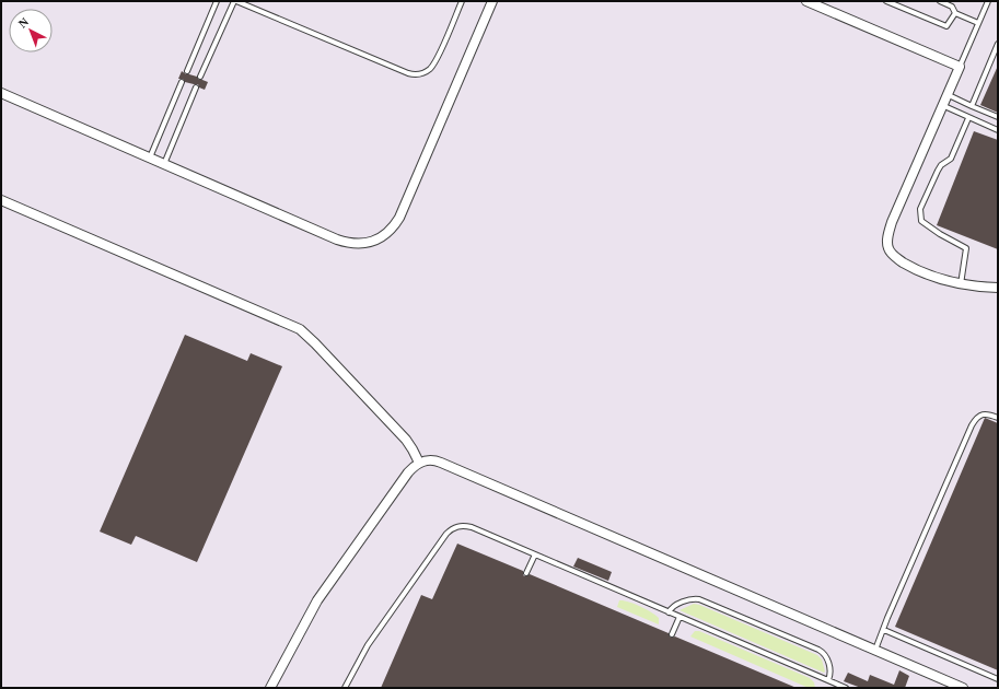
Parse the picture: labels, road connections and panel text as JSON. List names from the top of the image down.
{
  "north": "top left"
}
